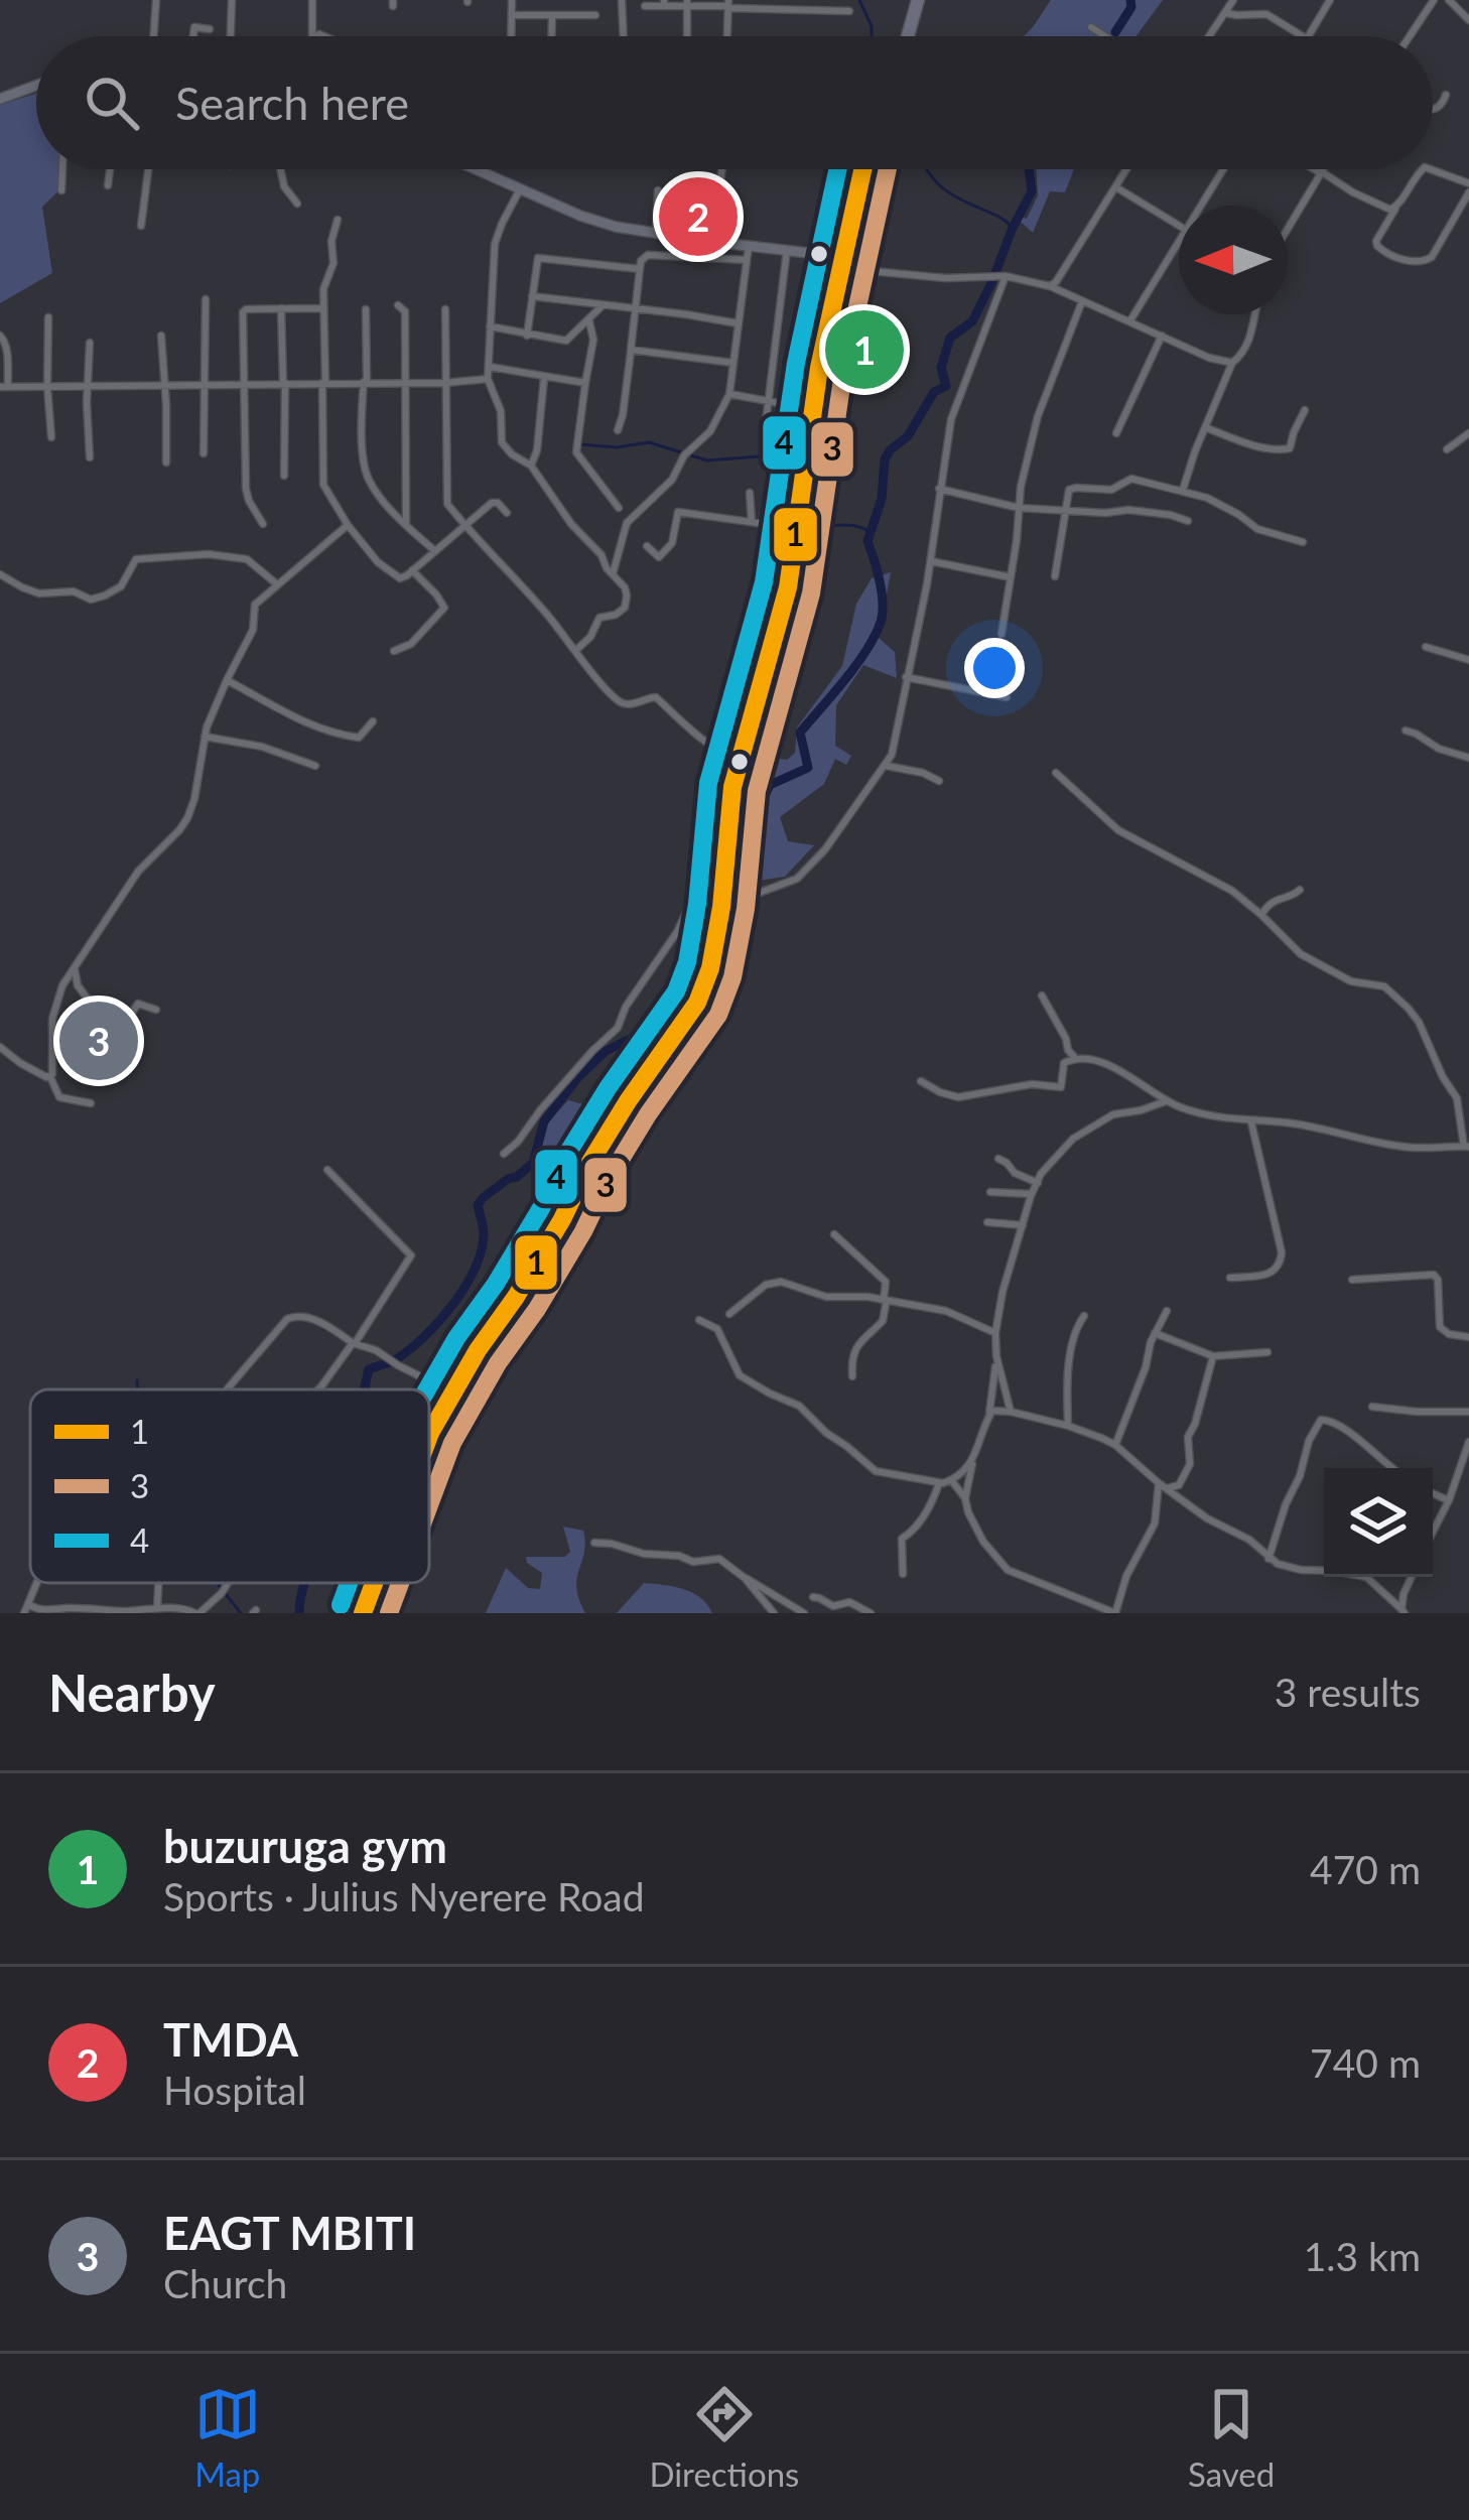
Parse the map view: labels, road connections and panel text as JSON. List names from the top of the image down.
{
  "lines": ["transit line 1", "transit line 3", "transit line 4"],
  "legend": ["1", "3", "4"],
  "north": "left",
  "page": {
    "search": "Search here",
    "pins": ["2", "1", "3"],
    "heading": ["Nearby", "3 results"],
    "list": [
      {
        "mark": "1",
        "name": "buzuruga gym",
        "note": "Sports · Julius Nyerere Road",
        "value": "470 m"
      },
      {
        "mark": "2",
        "name": "TMDA",
        "note": "Hospital",
        "value": "740 m"
      },
      {
        "mark": "3",
        "name": "EAGT MBITI",
        "note": "Church",
        "value": "1.3 km"
      }
    ],
    "nav": ["Map", "Directions", "Saved"]
  }
}
